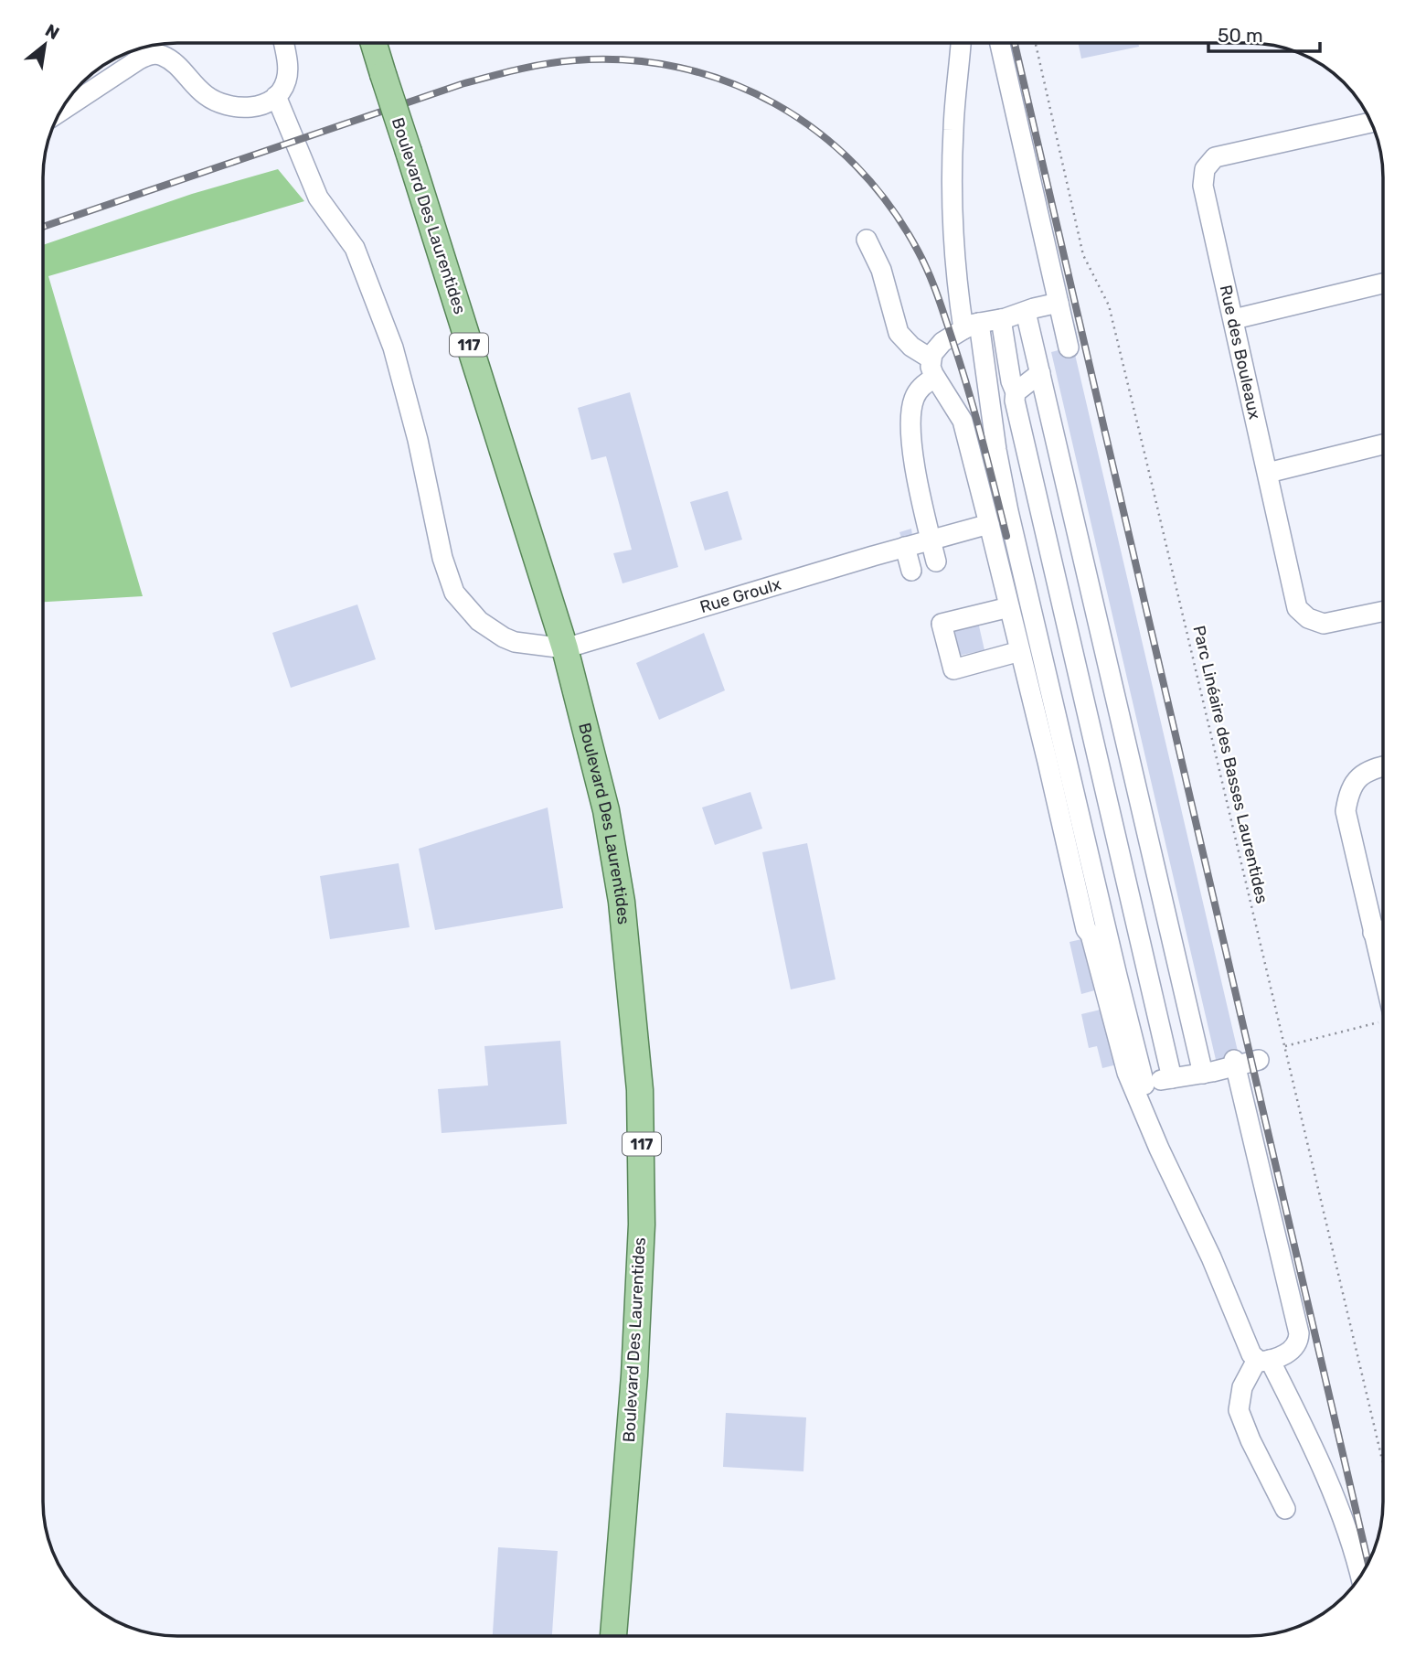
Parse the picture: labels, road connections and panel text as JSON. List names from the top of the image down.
{
  "streets": {
    "main road": ["Boulevard Des Laurentides", "117"],
    "street": ["Rue des Bouleaux", "Rue Groulx"],
    "path": ["Parc Linéaire des Basses Laurentides"]
  },
  "crossings": [
    ["Boulevard Des Laurentides", "Rue Groulx"]
  ],
  "scale_bar": "50 m",
  "north": "top right"
}
